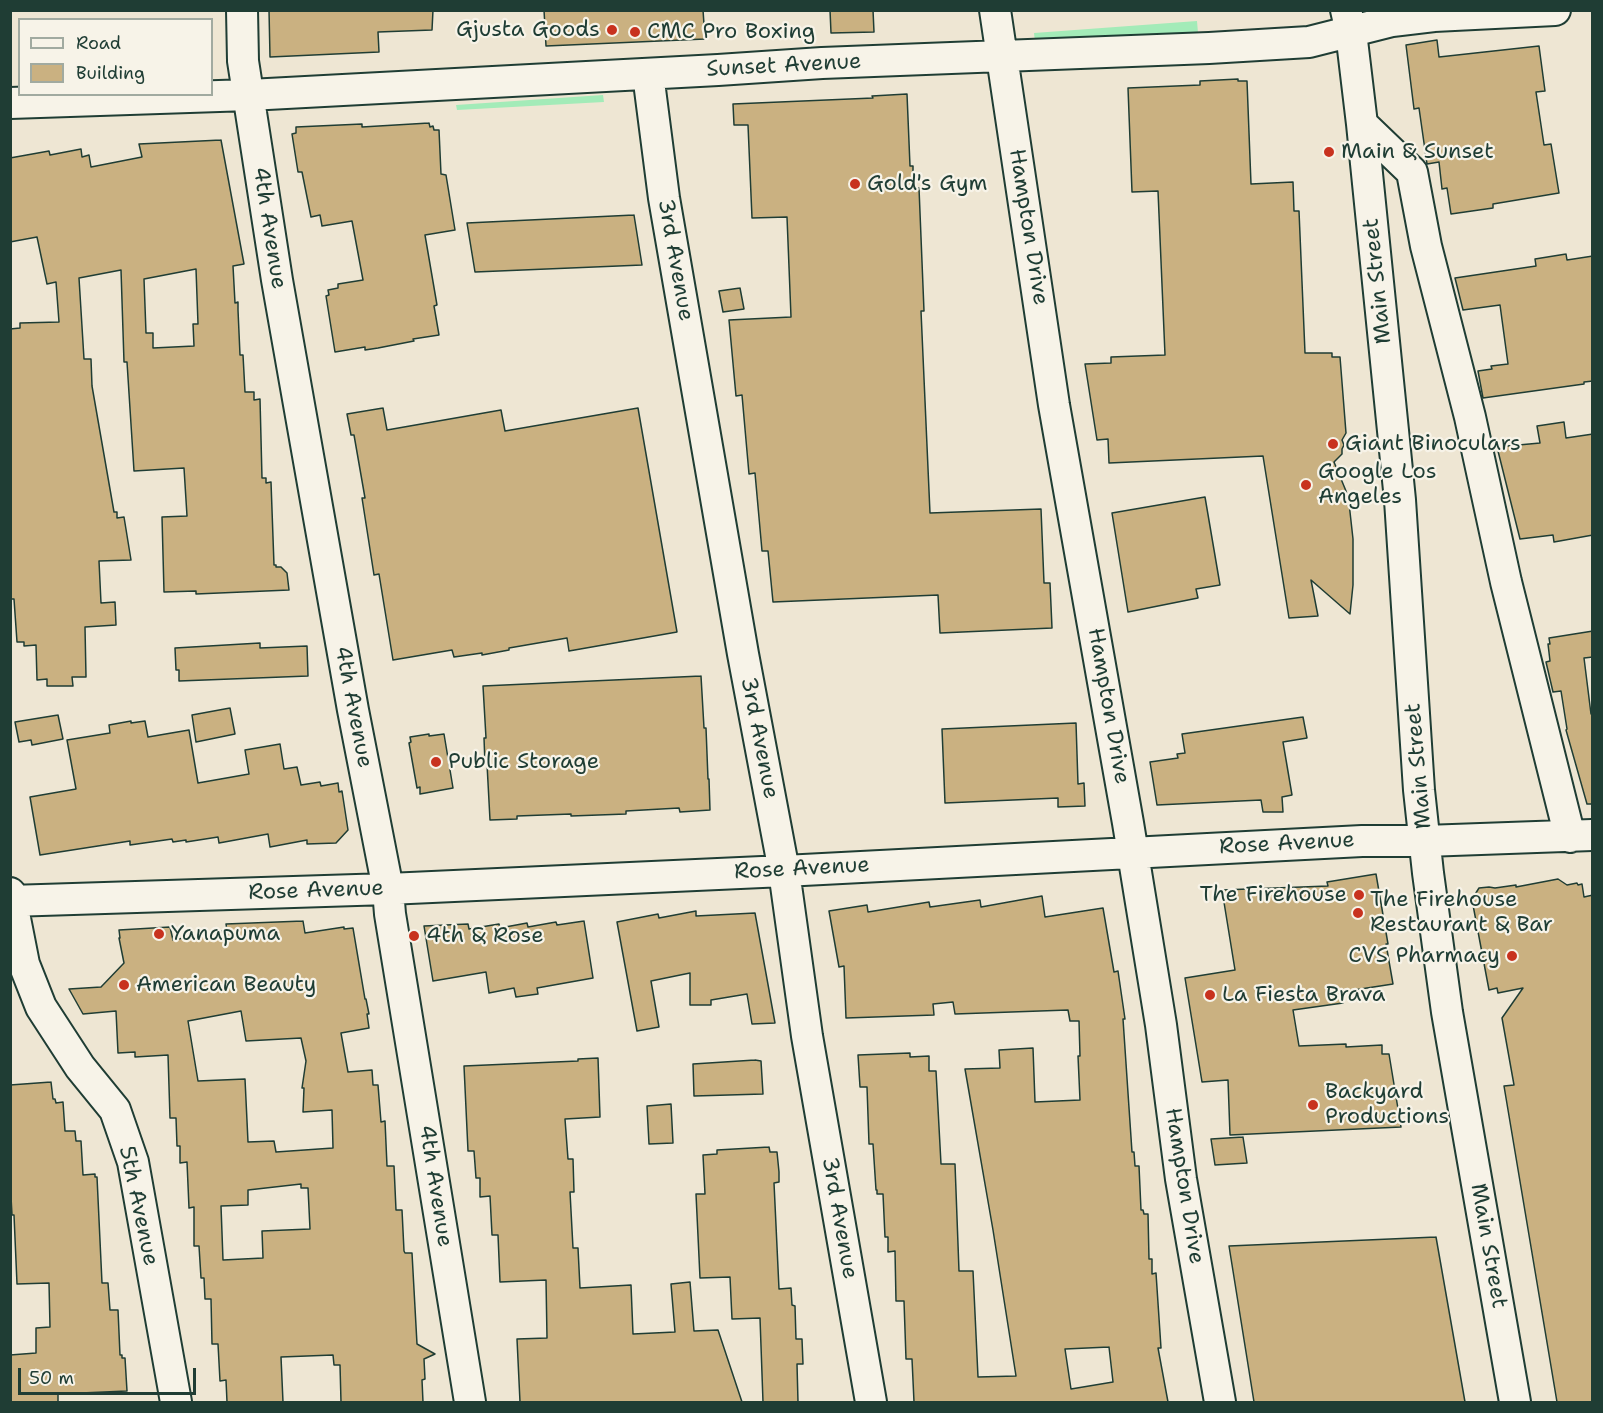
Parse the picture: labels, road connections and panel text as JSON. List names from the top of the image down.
{
  "streets": {
    "street": [
      "Sunset Avenue",
      "Hampton Drive",
      "4th Avenue",
      "3rd Avenue",
      "Main Street",
      "Rose Avenue",
      "5th Avenue"
    ]
  },
  "crossings": [
    ["Sunset Avenue", "Hampton Drive"],
    ["Sunset Avenue", "4th Avenue"],
    ["Sunset Avenue", "3rd Avenue"],
    ["Sunset Avenue", "Main Street"],
    ["Hampton Drive", "Rose Avenue"],
    ["4th Avenue", "Rose Avenue"],
    ["3rd Avenue", "Rose Avenue"],
    ["Main Street", "Rose Avenue"],
    ["Rose Avenue", "5th Avenue"]
  ],
  "places": [
    "Gjusta Goods",
    "CMC Pro Boxing",
    "Main & Sunset",
    "Gold's Gym",
    "Giant Binoculars",
    "Google Los Angeles",
    "Public Storage",
    "The Firehouse",
    "The Firehouse Restaurant & Bar",
    "Yanapuma",
    "4th & Rose",
    "CVS Pharmacy",
    "American Beauty",
    "La Fiesta Brava",
    "Backyard Productions"
  ],
  "legend": ["Road", "Building"],
  "scale_bar": "50 m"
}
